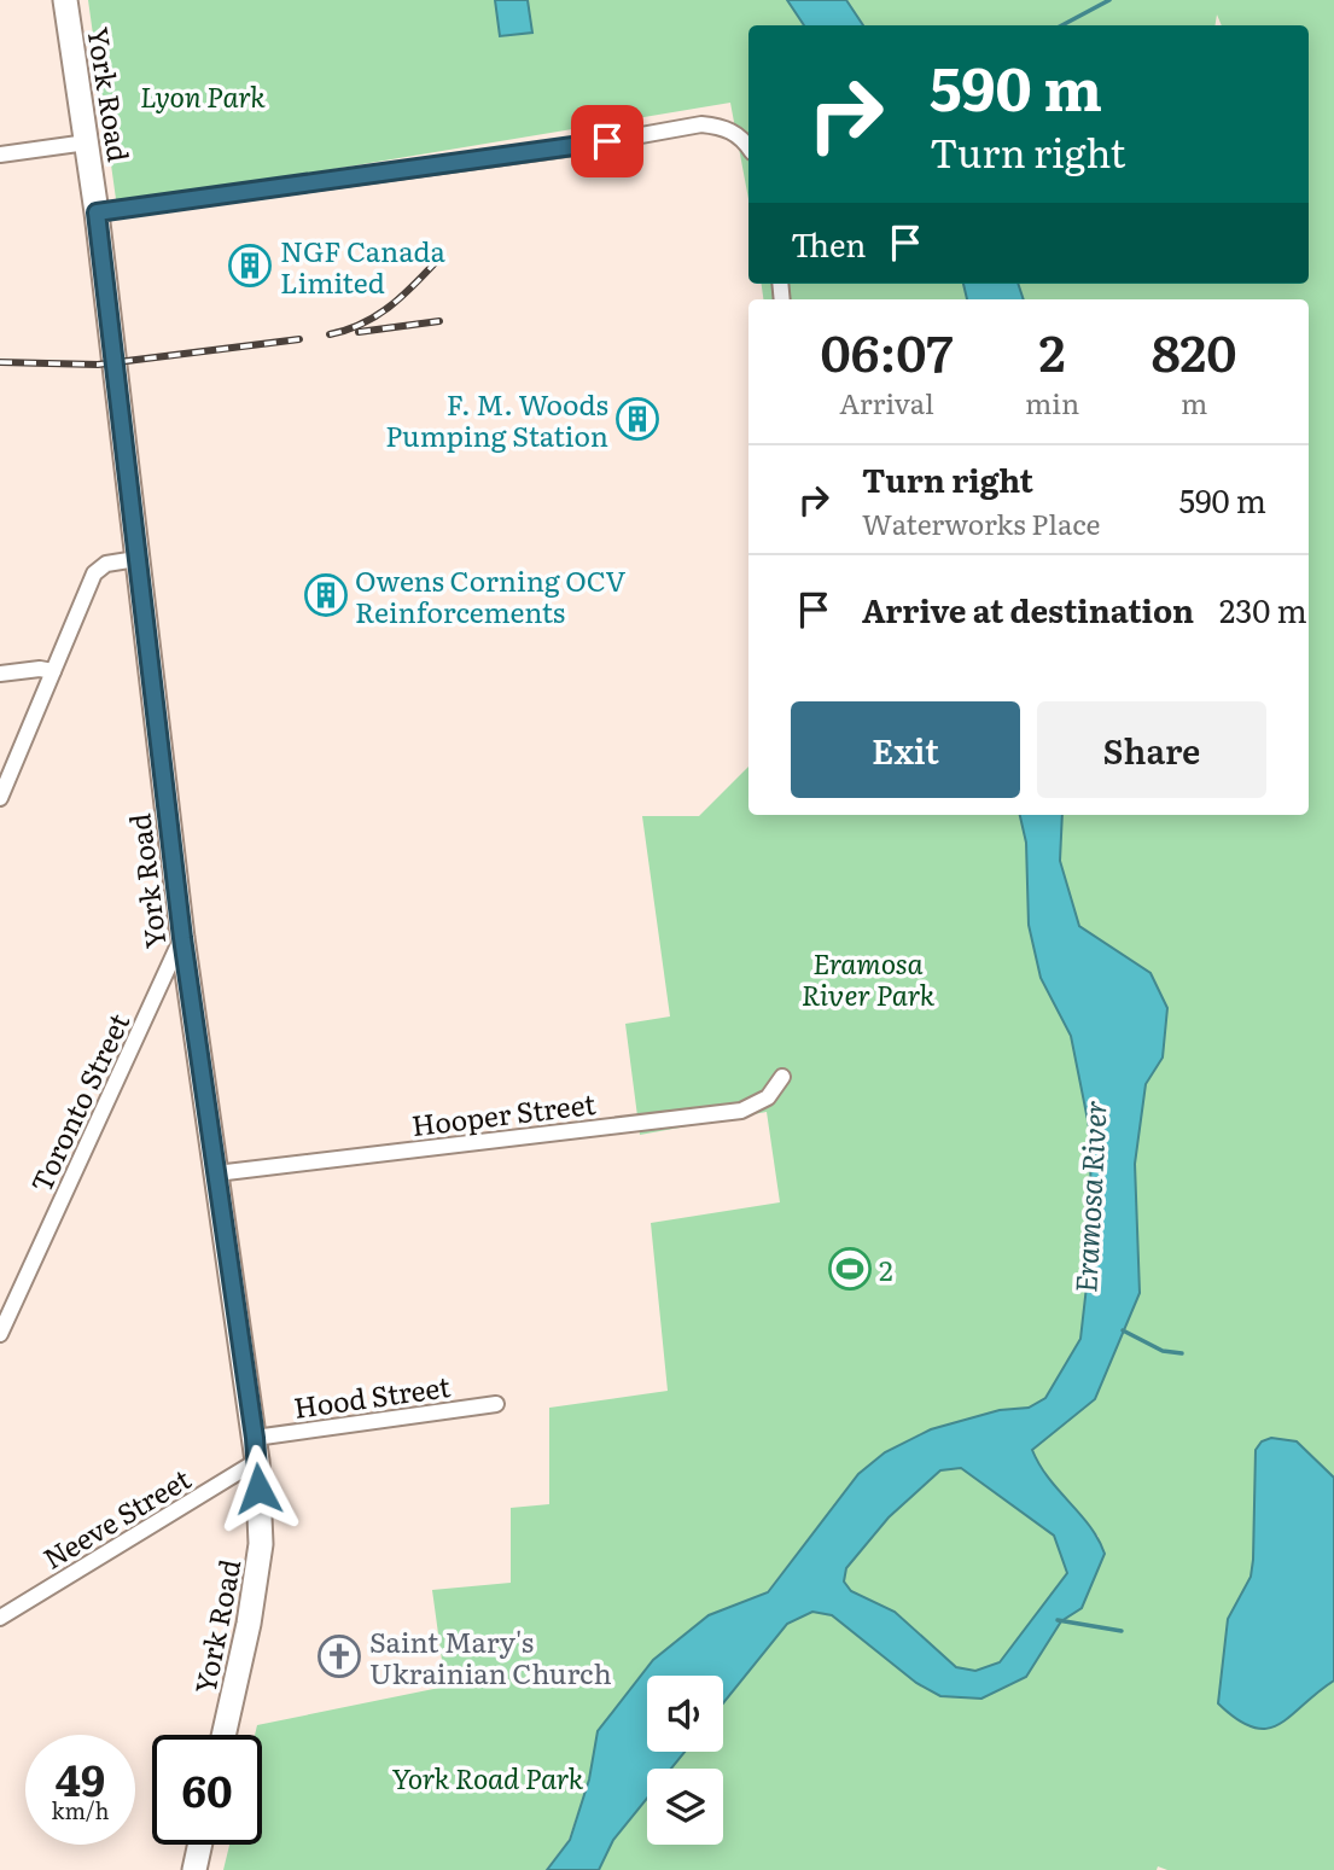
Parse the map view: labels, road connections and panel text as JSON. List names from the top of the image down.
{
  "streets": {
    "main road": ["York Road"],
    "street": [
      "Toronto Street",
      "Hooper Street",
      "Hood Street",
      "Neeve Street"
    ]
  },
  "crossings": [
    ["York Road", "Toronto Street"],
    ["York Road", "Hooper Street"],
    ["York Road", "Hood Street"],
    ["York Road", "Neeve Street"],
    ["Hood Street", "Neeve Street"]
  ],
  "water": ["Eramosa River"],
  "parks": ["Lyon Park", "Eramosa River Park", "York Road Park"],
  "places": {
    "building": ["NGF Canada Limited", "F. M. Woods Pumping Station", "Owens Corning OCV Reinforcements"],
    "sports": ["2"],
    "church": ["Saint Mary's Ukrainian Church"]
  },
  "page": {
    "turn": ["590 m", "Turn right"],
    "then": "Then",
    "eta": [
      "06:07",
      "Arrival",
      "2",
      "min",
      "820",
      "m"
    ],
    "list": [
      {
        "name": "Turn right",
        "note": "Waterworks Place",
        "value": "590 m"
      },
      {
        "name": "Arrive at destination",
        "value": "230 m"
      }
    ],
    "buttons": ["Exit", "Share"],
    "speed": "49 km/h",
    "limit": "60"
  }
}
